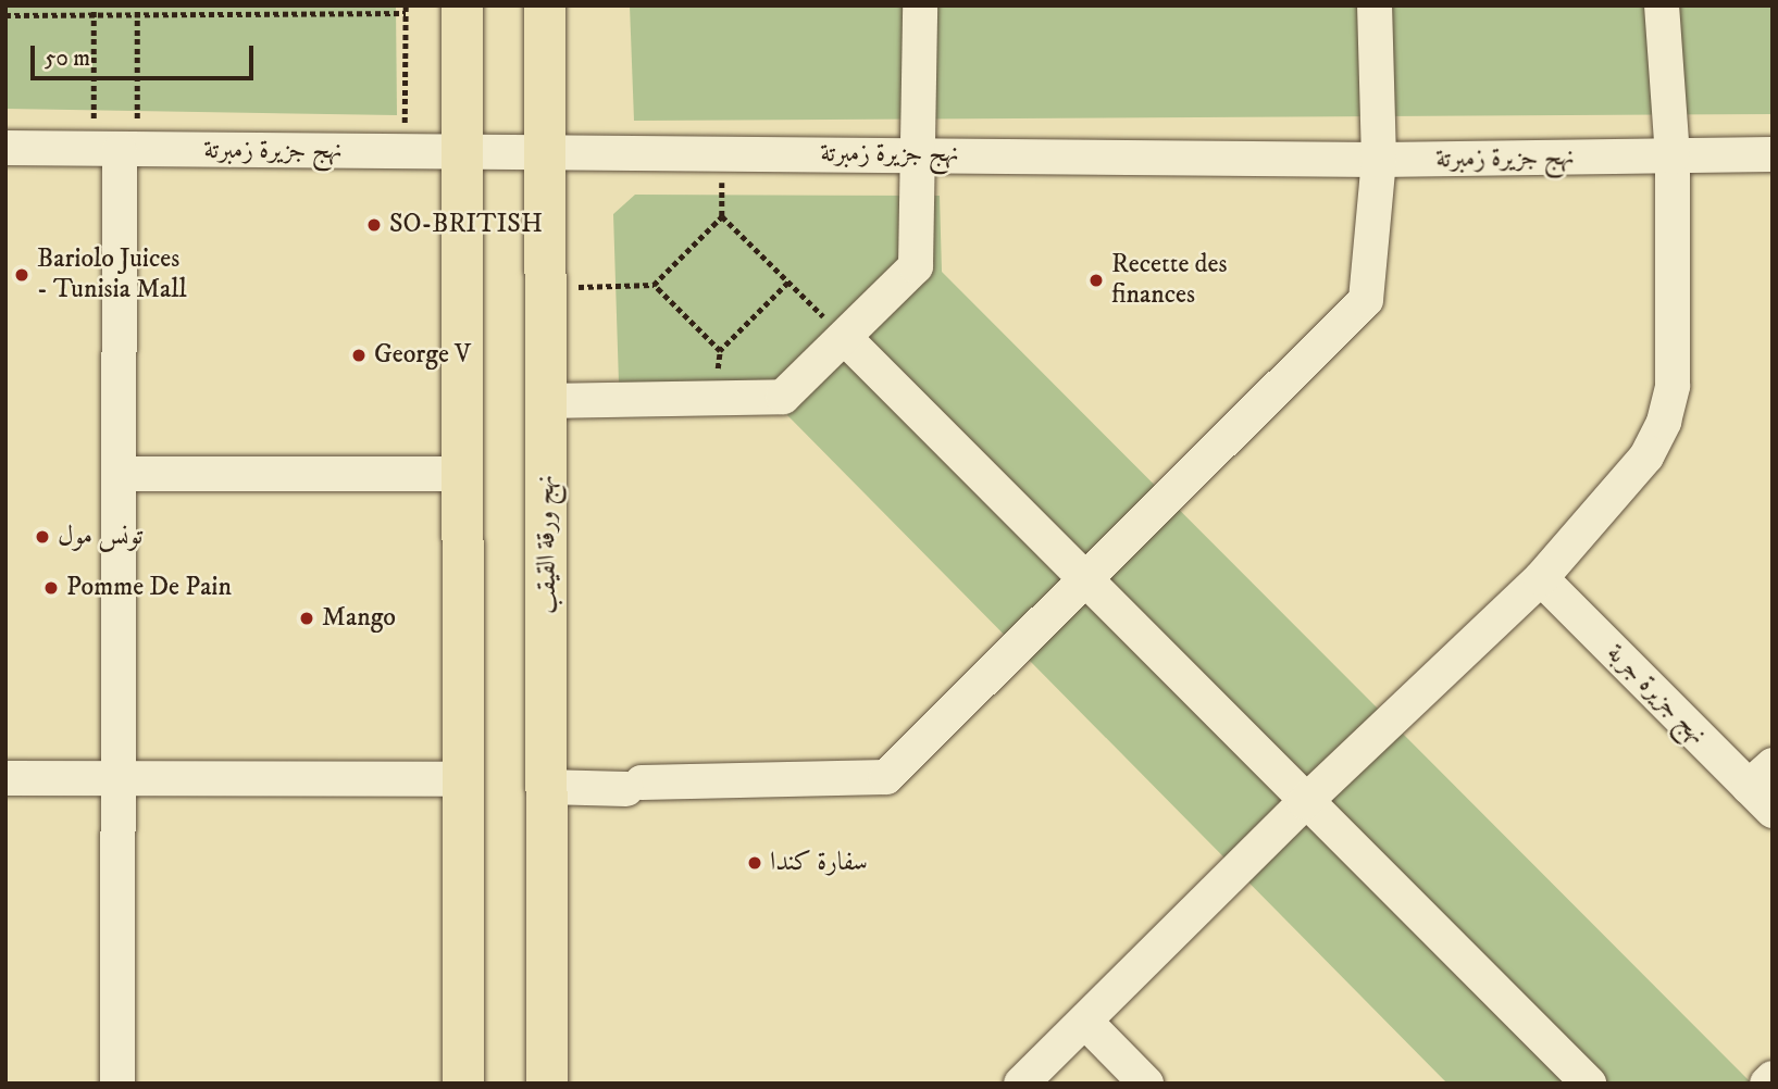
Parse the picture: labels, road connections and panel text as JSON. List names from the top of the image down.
{
  "streets": {
    "main road": ["نهج ورقة القيقب"],
    "street": ["نهج جزيرة زمبرتة", "نهج جزيرة جربة"]
  },
  "crossings": [
    ["نهج جزيرة زمبرتة", "نهج ورقة القيقب"]
  ],
  "places": [
    "SO-BRITISH",
    "Bariolo Juices - Tunisia Mall",
    "Recette des finances",
    "George V",
    "تونس مول",
    "Pomme De Pain",
    "Mango",
    "سفارة كندا"
  ],
  "scale_bar": "50 m"
}
